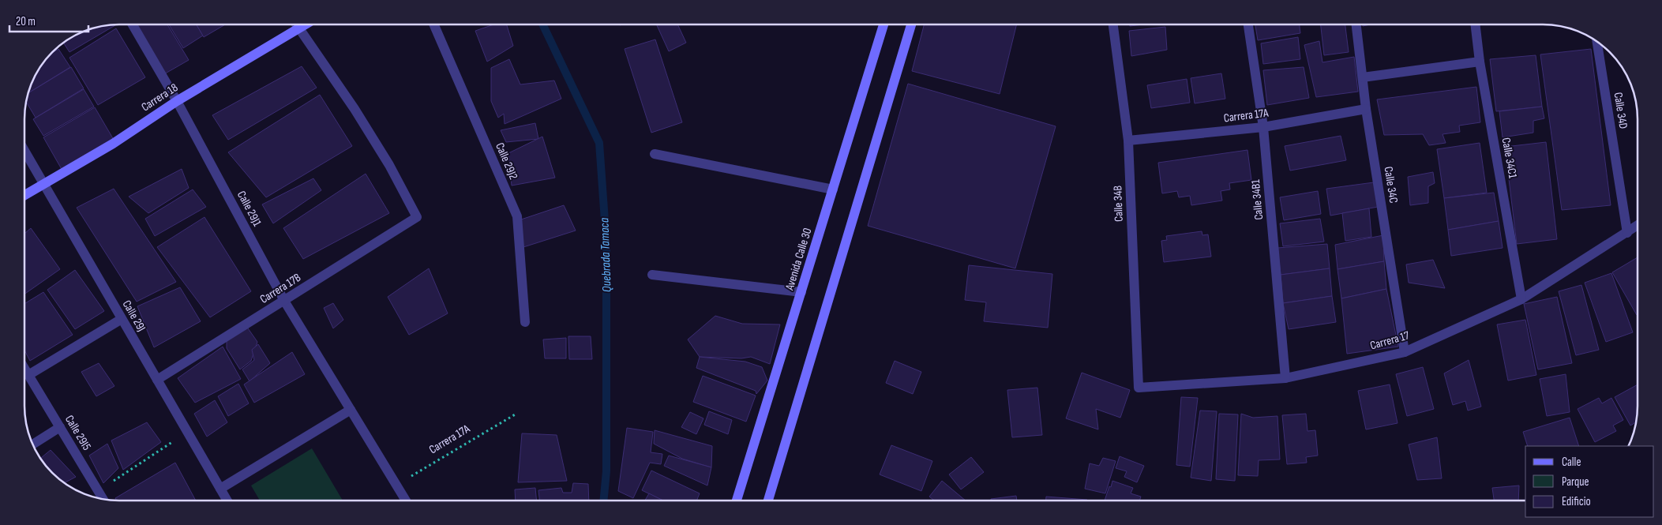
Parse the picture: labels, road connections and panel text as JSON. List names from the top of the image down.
{
  "streets": {
    "main road": ["Carrera 18", "Avenida Calle 30"],
    "street": [
      "Calle 34D",
      "Carrera 17A",
      "Calle 34C1",
      "Calle 29J2",
      "Calle 34C",
      "Calle 34B1",
      "Calle 34B",
      "Calle 29J1",
      "Carrera 17B",
      "Calle 29J",
      "Carrera 17",
      "Calle 29I5"
    ]
  },
  "crossings": [
    ["Carrera 18", "Calle 29J1"],
    ["Carrera 18", "Carrera 17B"],
    ["Carrera 18", "Calle 29J"],
    ["Calle 34D", "Carrera 17"],
    ["Carrera 17A", "Calle 34C"],
    ["Carrera 17A", "Calle 34B1"],
    ["Carrera 17A", "Calle 34B"],
    ["Carrera 17A", "Calle 29J1"],
    ["Calle 34C1", "Carrera 17"],
    ["Calle 34C", "Carrera 17"],
    ["Calle 34B1", "Carrera 17"],
    ["Calle 34B", "Carrera 17"],
    ["Calle 29J1", "Carrera 17B"],
    ["Carrera 17B", "Calle 29J"]
  ],
  "water": ["Quebrada Tamaca"],
  "legend": ["Calle", "Parque", "Edificio"],
  "scale_bar": "20 m"
}
